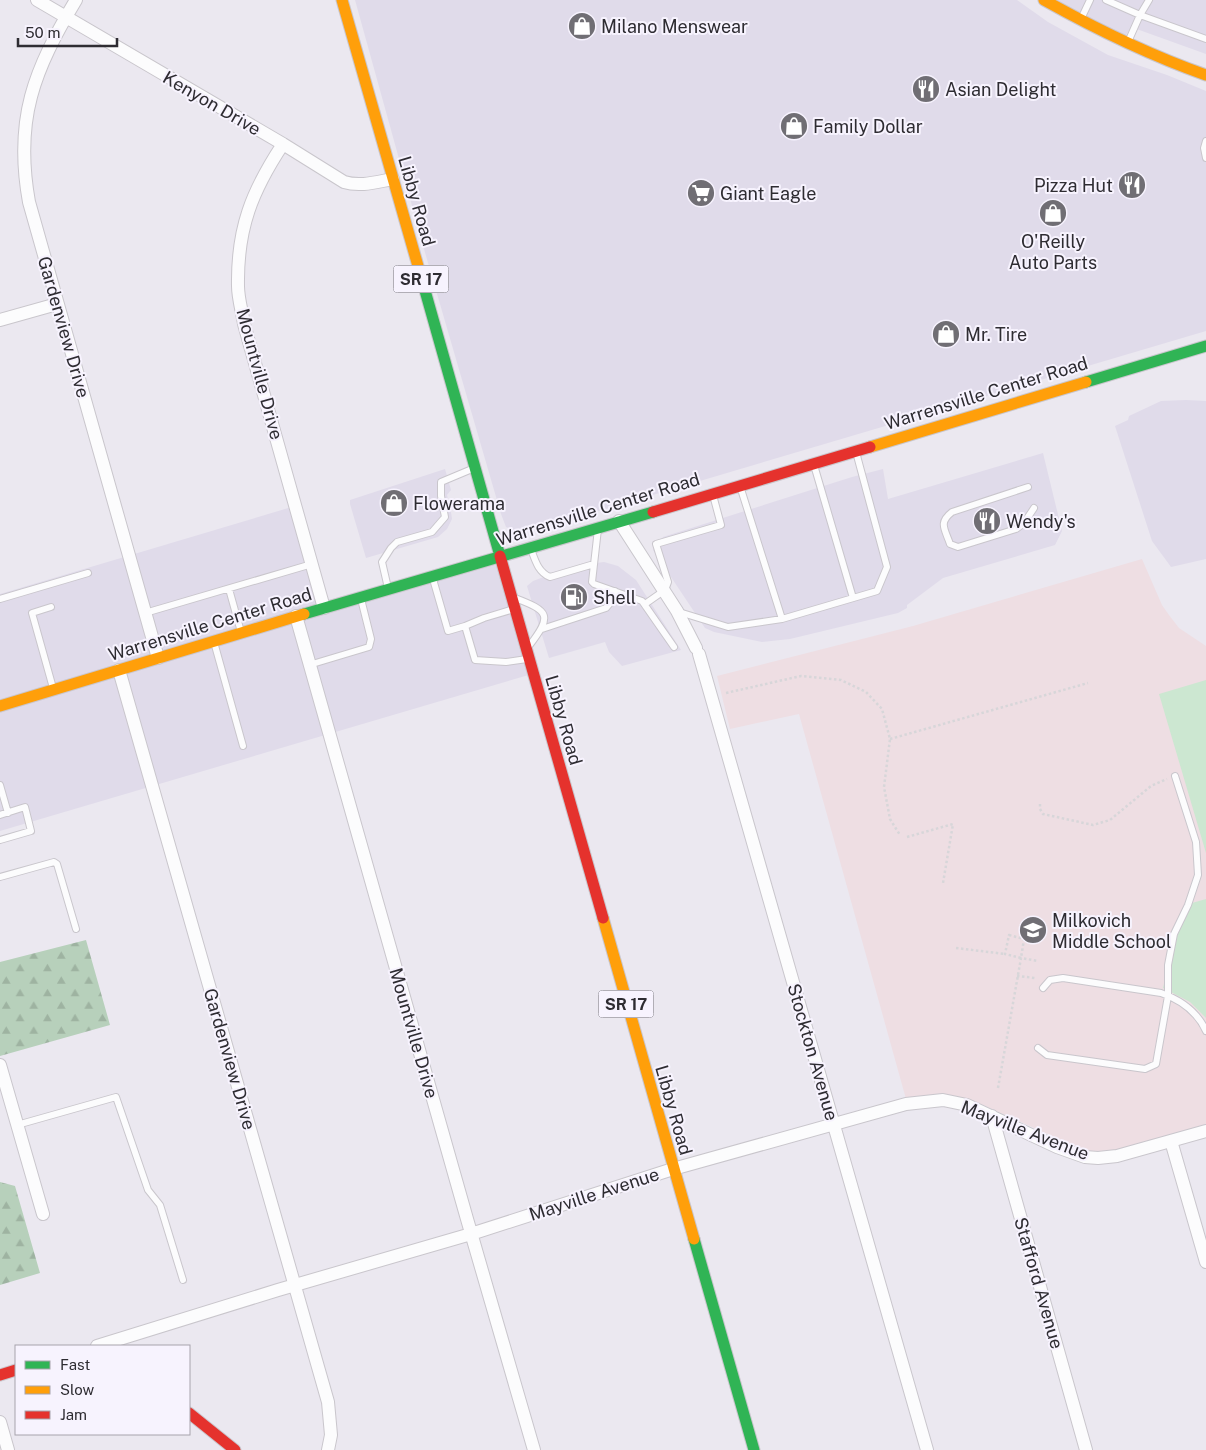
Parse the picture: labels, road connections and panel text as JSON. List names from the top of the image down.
{
  "streets": {
    "main road": ["Libby Road", "SR 17", "Warrensville Center Road"],
    "street": [
      "Kenyon Drive",
      "Gardenview Drive",
      "Mountville Drive",
      "Stockton Avenue",
      "Mayville Avenue",
      "Stafford Avenue"
    ]
  },
  "crossings": [
    ["Kenyon Drive", "Libby Road"],
    ["Kenyon Drive", "Gardenview Drive"],
    ["Kenyon Drive", "Mountville Drive"],
    ["Libby Road", "Warrensville Center Road"],
    ["Libby Road", "Mayville Avenue"],
    ["Gardenview Drive", "Warrensville Center Road"],
    ["Gardenview Drive", "Mayville Avenue"],
    ["Mountville Drive", "Warrensville Center Road"],
    ["Mountville Drive", "Mayville Avenue"],
    ["Warrensville Center Road", "Stockton Avenue"],
    ["Stockton Avenue", "Mayville Avenue"],
    ["Mayville Avenue", "Stafford Avenue"]
  ],
  "places": {
    "shop": [
      "Milano Menswear",
      "Family Dollar",
      "O'Reilly Auto Parts",
      "Mr. Tire",
      "Flowerama"
    ],
    "restaurant": ["Asian Delight", "Pizza Hut", "Wendy's"],
    "supermarket": ["Giant Eagle"],
    "fuel station": ["Shell"],
    "school or university": ["Milkovich Middle School"]
  },
  "legend": ["Fast", "Slow", "Jam"],
  "scale_bar": "50 m"
}
